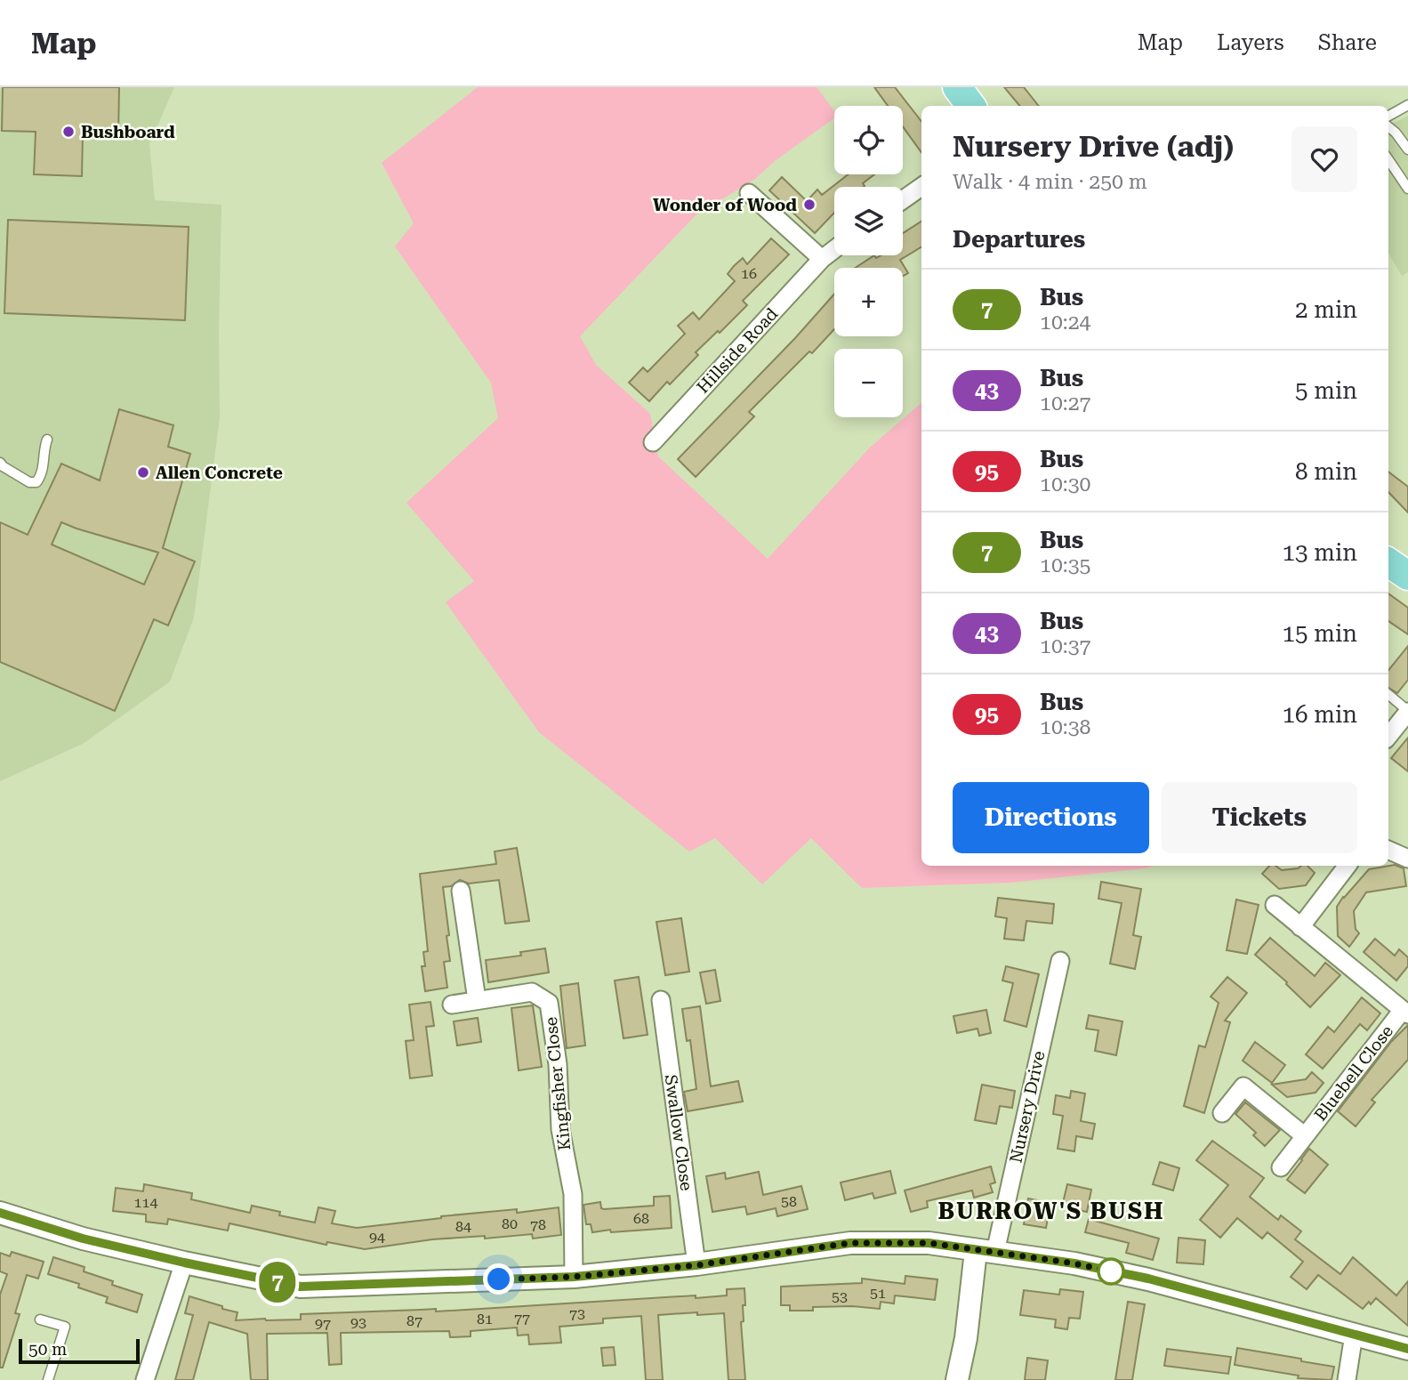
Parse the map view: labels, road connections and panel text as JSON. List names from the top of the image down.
{
  "streets": {
    "street": [
      "Hillside Road",
      "Bluebell Close",
      "Kingfisher Close",
      "Nursery Drive",
      "Swallow Close"
    ]
  },
  "districts": ["BURROW'S BUSH"],
  "places": ["Bushboard", "Wonder of Wood", "Allen Concrete"],
  "lines": ["bus line 7"],
  "house_numbers": [
    "16",
    "58",
    "114",
    "68",
    "80",
    "78",
    "84",
    "94",
    "51",
    "53",
    "73",
    "77",
    "81",
    "87",
    "93",
    "97"
  ],
  "scale_bar": "50 m",
  "page": {
    "header": "Map",
    "nav": ["Map", "Layers", "Share"],
    "on_map": "7",
    "map_buttons": ["+", "−"],
    "heading": [
      ["Nursery Drive (adj)", "Walk · 4 min · 250 m"],
      "Departures"
    ],
    "list": [
      {
        "mark": "7",
        "name": "Bus",
        "note": "10:24",
        "value": "2 min"
      },
      {
        "mark": "43",
        "name": "Bus",
        "note": "10:27",
        "value": "5 min"
      },
      {
        "mark": "95",
        "name": "Bus",
        "note": "10:30",
        "value": "8 min"
      },
      {
        "mark": "7",
        "name": "Bus",
        "note": "10:35",
        "value": "13 min"
      },
      {
        "mark": "43",
        "name": "Bus",
        "note": "10:37",
        "value": "15 min"
      },
      {
        "mark": "95",
        "name": "Bus",
        "note": "10:38",
        "value": "16 min"
      }
    ],
    "buttons": ["Directions", "Tickets"],
    "scale": "50 m"
  }
}
